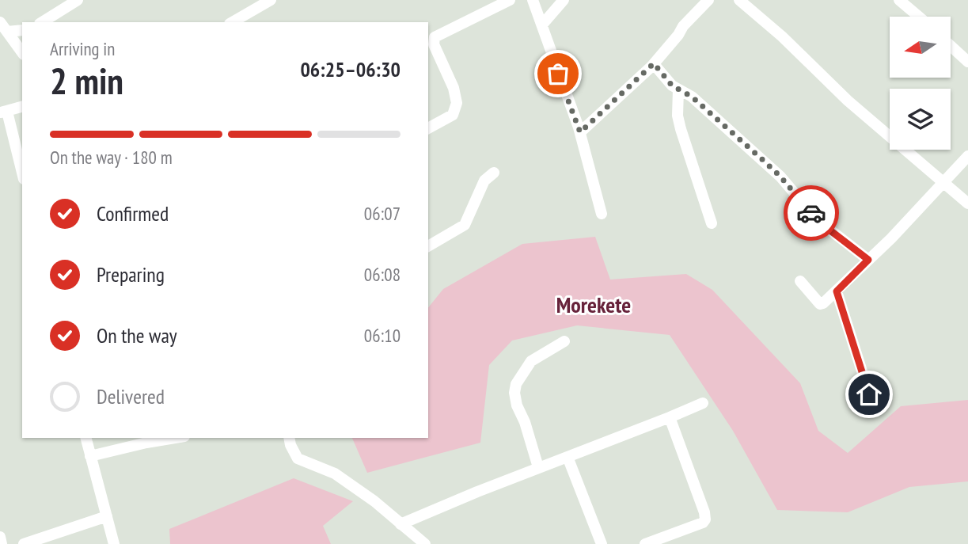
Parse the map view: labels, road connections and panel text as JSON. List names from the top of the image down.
{
  "districts": ["Morekete"],
  "north": "left",
  "page": {
    "heading": ["2 min", "Arriving in", "06:25–06:30"],
    "bar": "On the way · 180 m",
    "list": [
      ["Confirmed", "06:07"],
      ["Preparing", "06:08"],
      ["On the way", "06:10"],
      "Delivered"
    ]
  }
}
